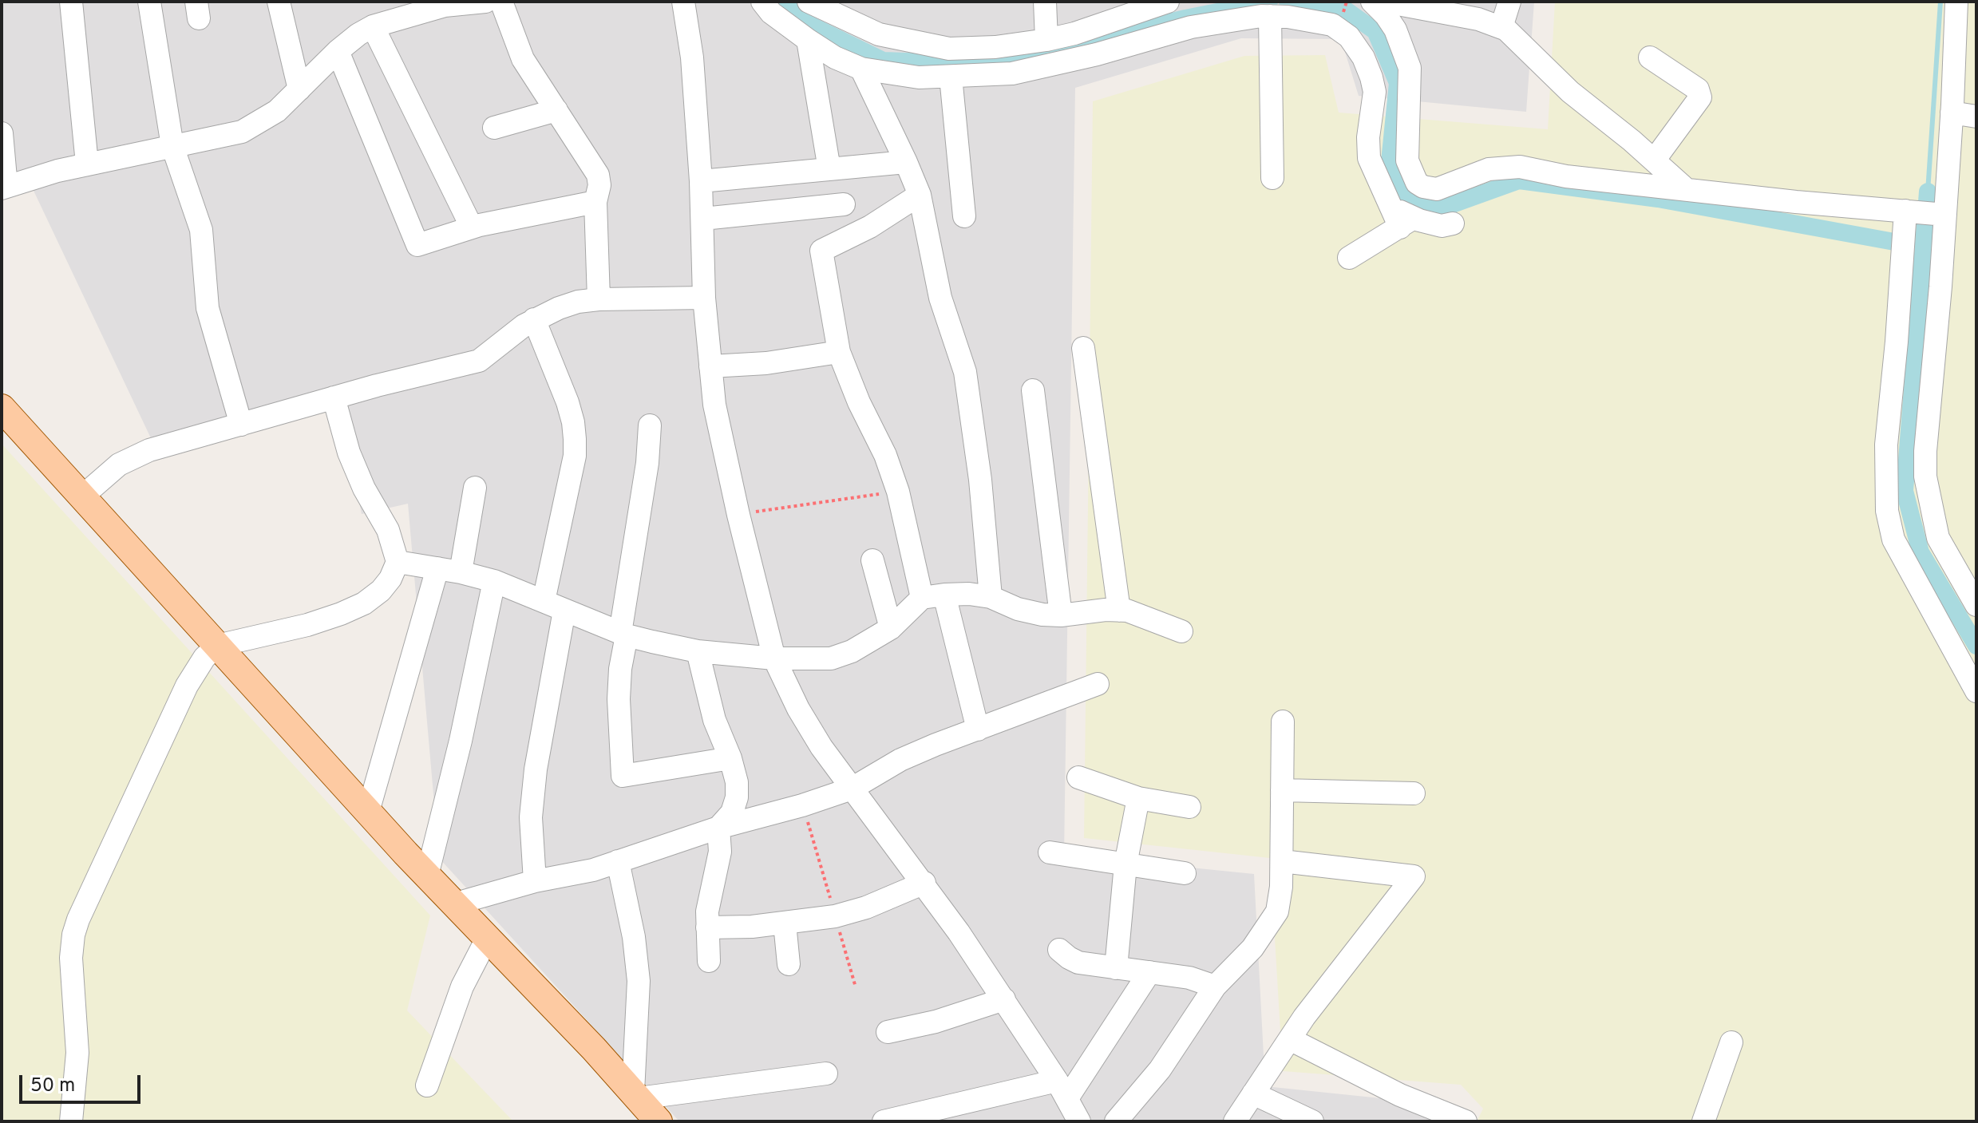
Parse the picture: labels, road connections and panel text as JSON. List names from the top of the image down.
{
  "scale_bar": "50 m"
}
